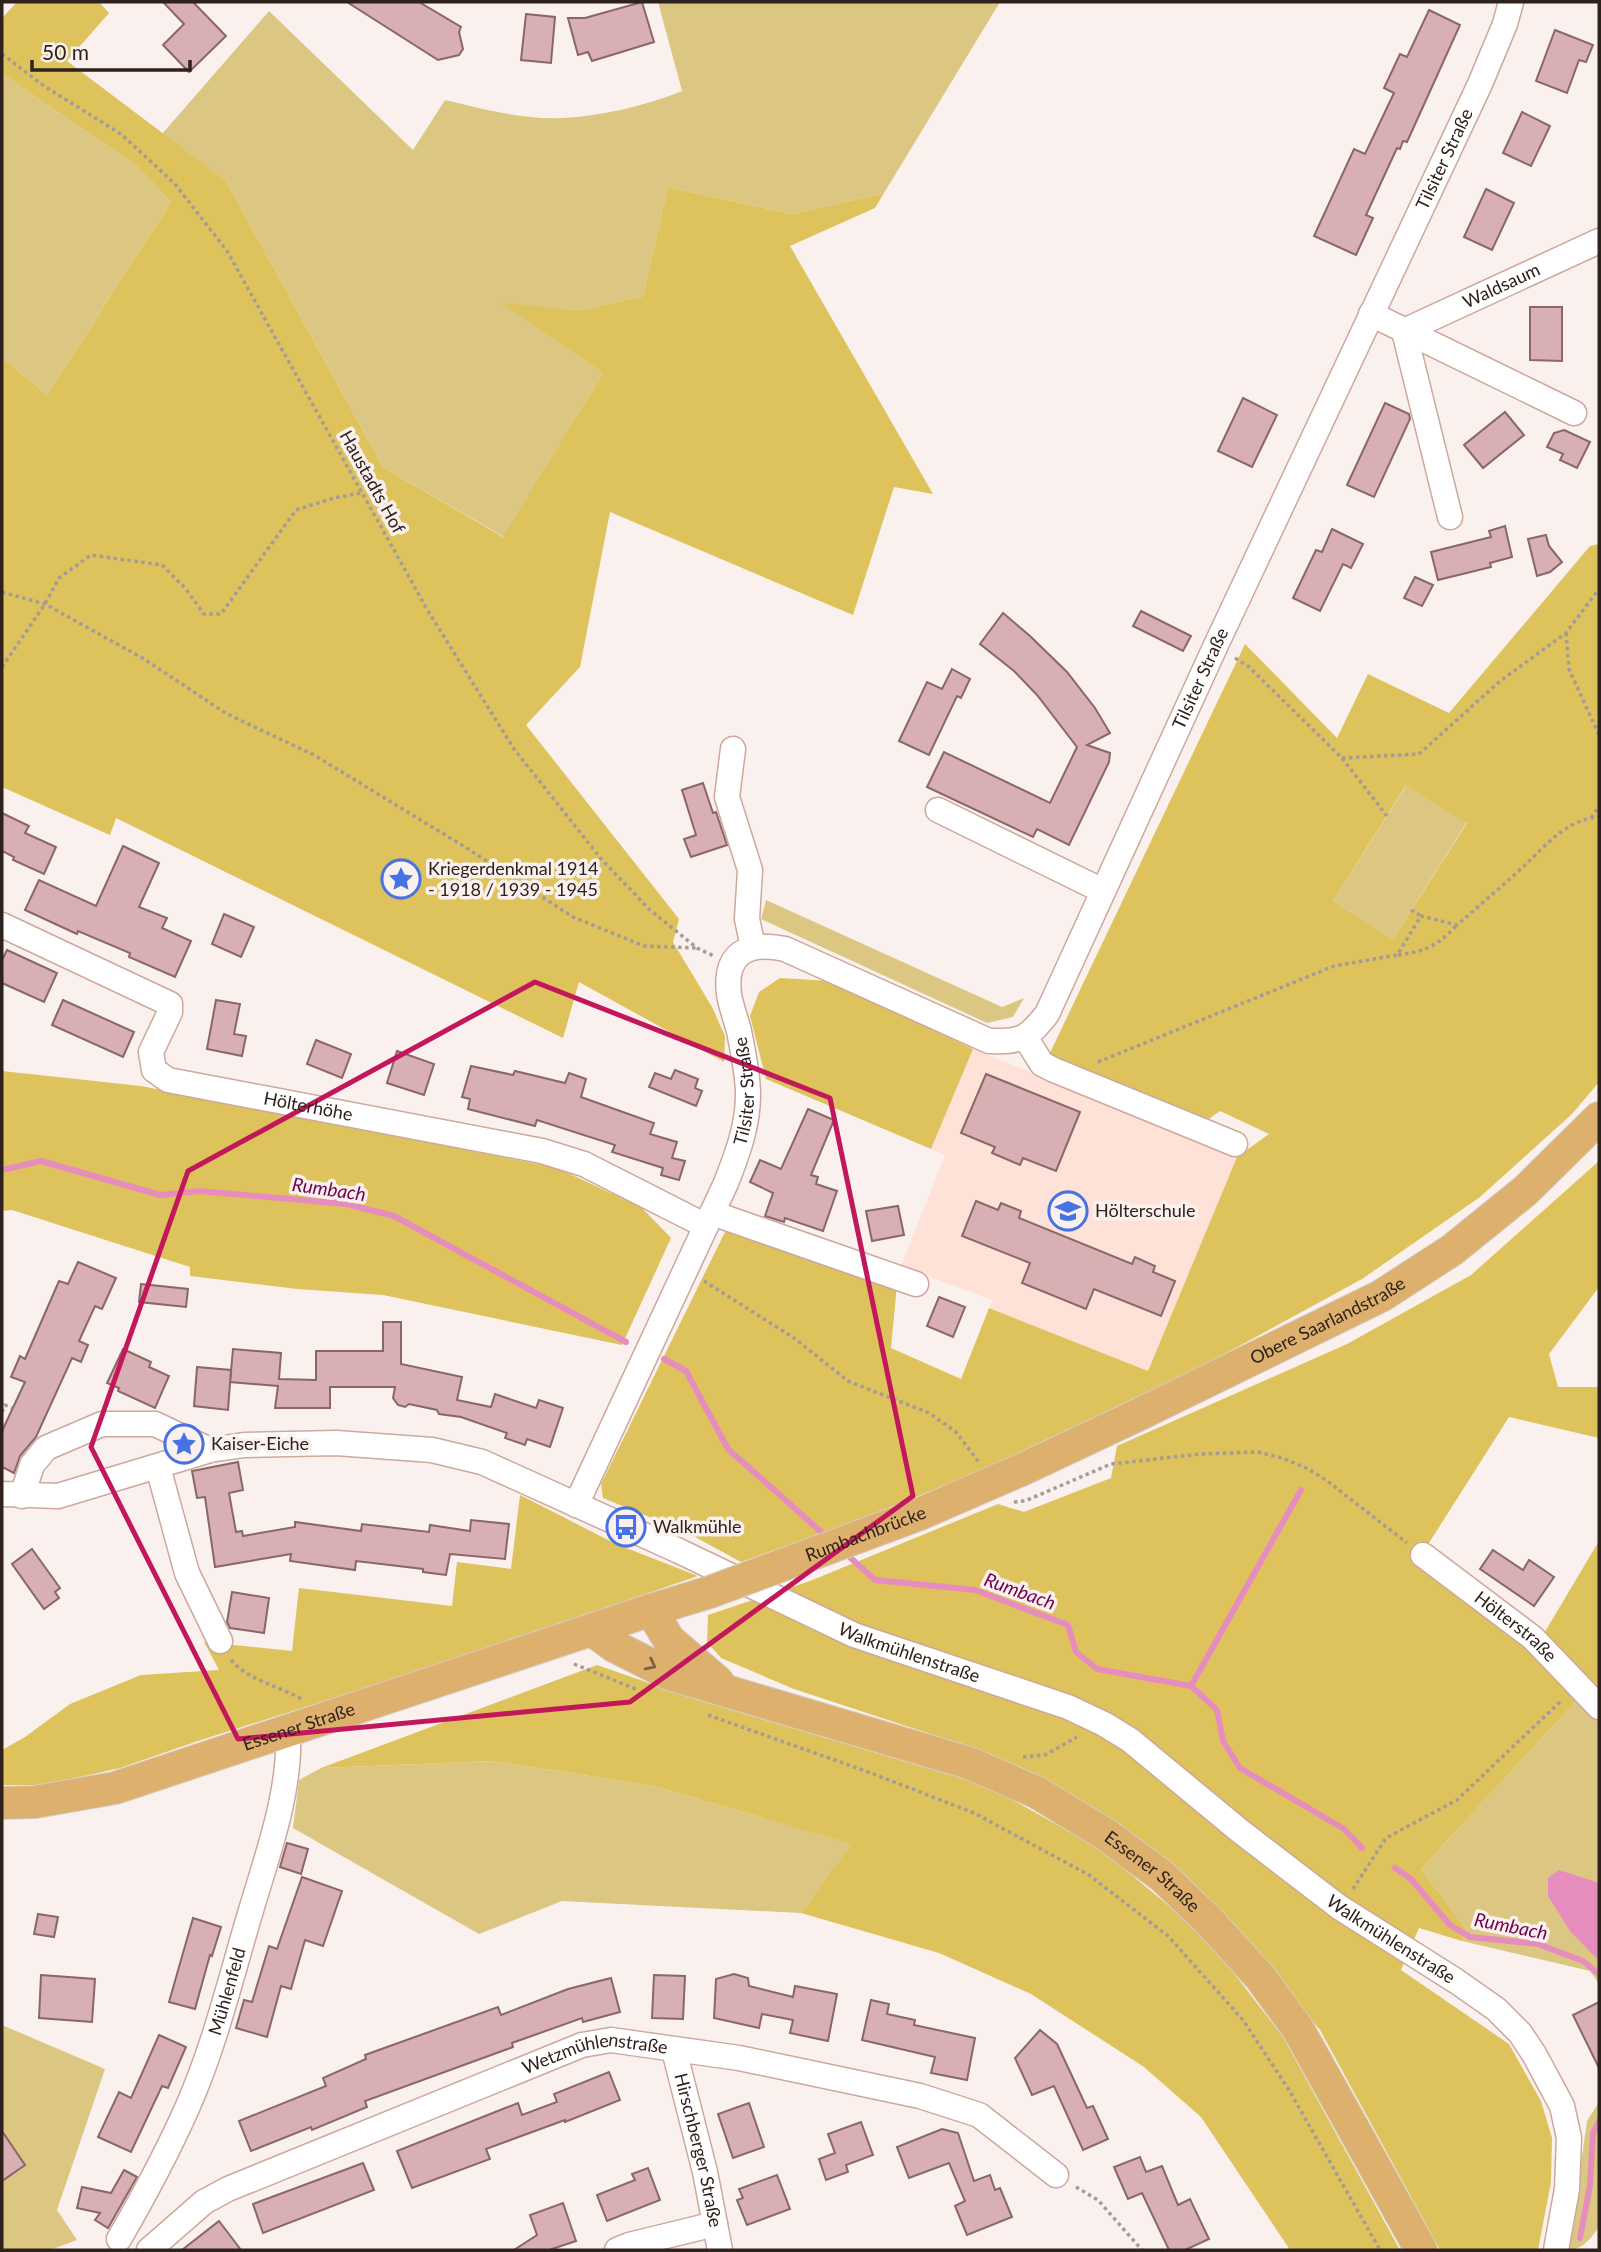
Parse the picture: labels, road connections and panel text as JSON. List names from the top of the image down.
{
  "streets": {
    "main road": ["Obere Saarlandstraße", "Rumbachbrücke", "Essener Straße"],
    "street": [
      "Tilsiter Straße",
      "Waldsaum",
      "Hölterhöhe",
      "Hölterstraße",
      "Walkmühlenstraße",
      "Mühlenfeld",
      "Wetzmühlenstraße",
      "Hirschberger Straße"
    ],
    "path": ["Haustadts Hof"]
  },
  "crossings": [
    ["Tilsiter Straße", "Hölterhöhe"],
    ["Tilsiter Straße", "Walkmühlenstraße"],
    ["Obere Saarlandstraße", "Rumbachbrücke"],
    ["Rumbachbrücke", "Essener Straße"],
    ["Essener Straße", "Mühlenfeld"],
    ["Wetzmühlenstraße", "Hirschberger Straße"]
  ],
  "water": ["Rumbach"],
  "places": {
    "place": ["Kriegerdenkmal 1914 - 1918 / 1939 - 1945", "Kaiser-Eiche"],
    "school or university": ["Hölterschule"],
    "bus stop": ["Walkmühle"]
  },
  "scale_bar": "50 m"
}
